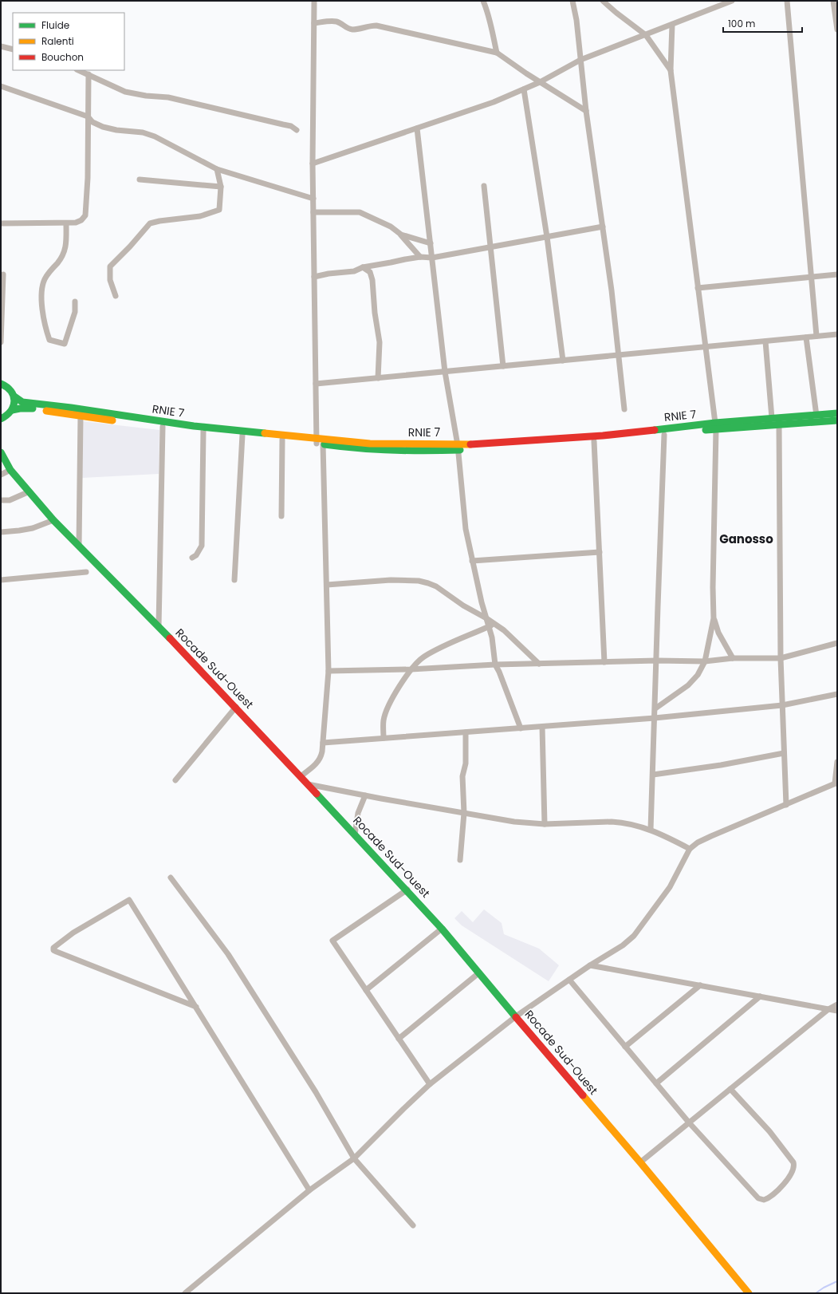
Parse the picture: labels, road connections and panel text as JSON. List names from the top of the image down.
{
  "streets": {
    "main road": ["RNIE 7", "Rocade Sud-Ouest"]
  },
  "districts": ["Ganosso"],
  "legend": ["Fluide", "Ralenti", "Bouchon"],
  "scale_bar": "100 m"
}
